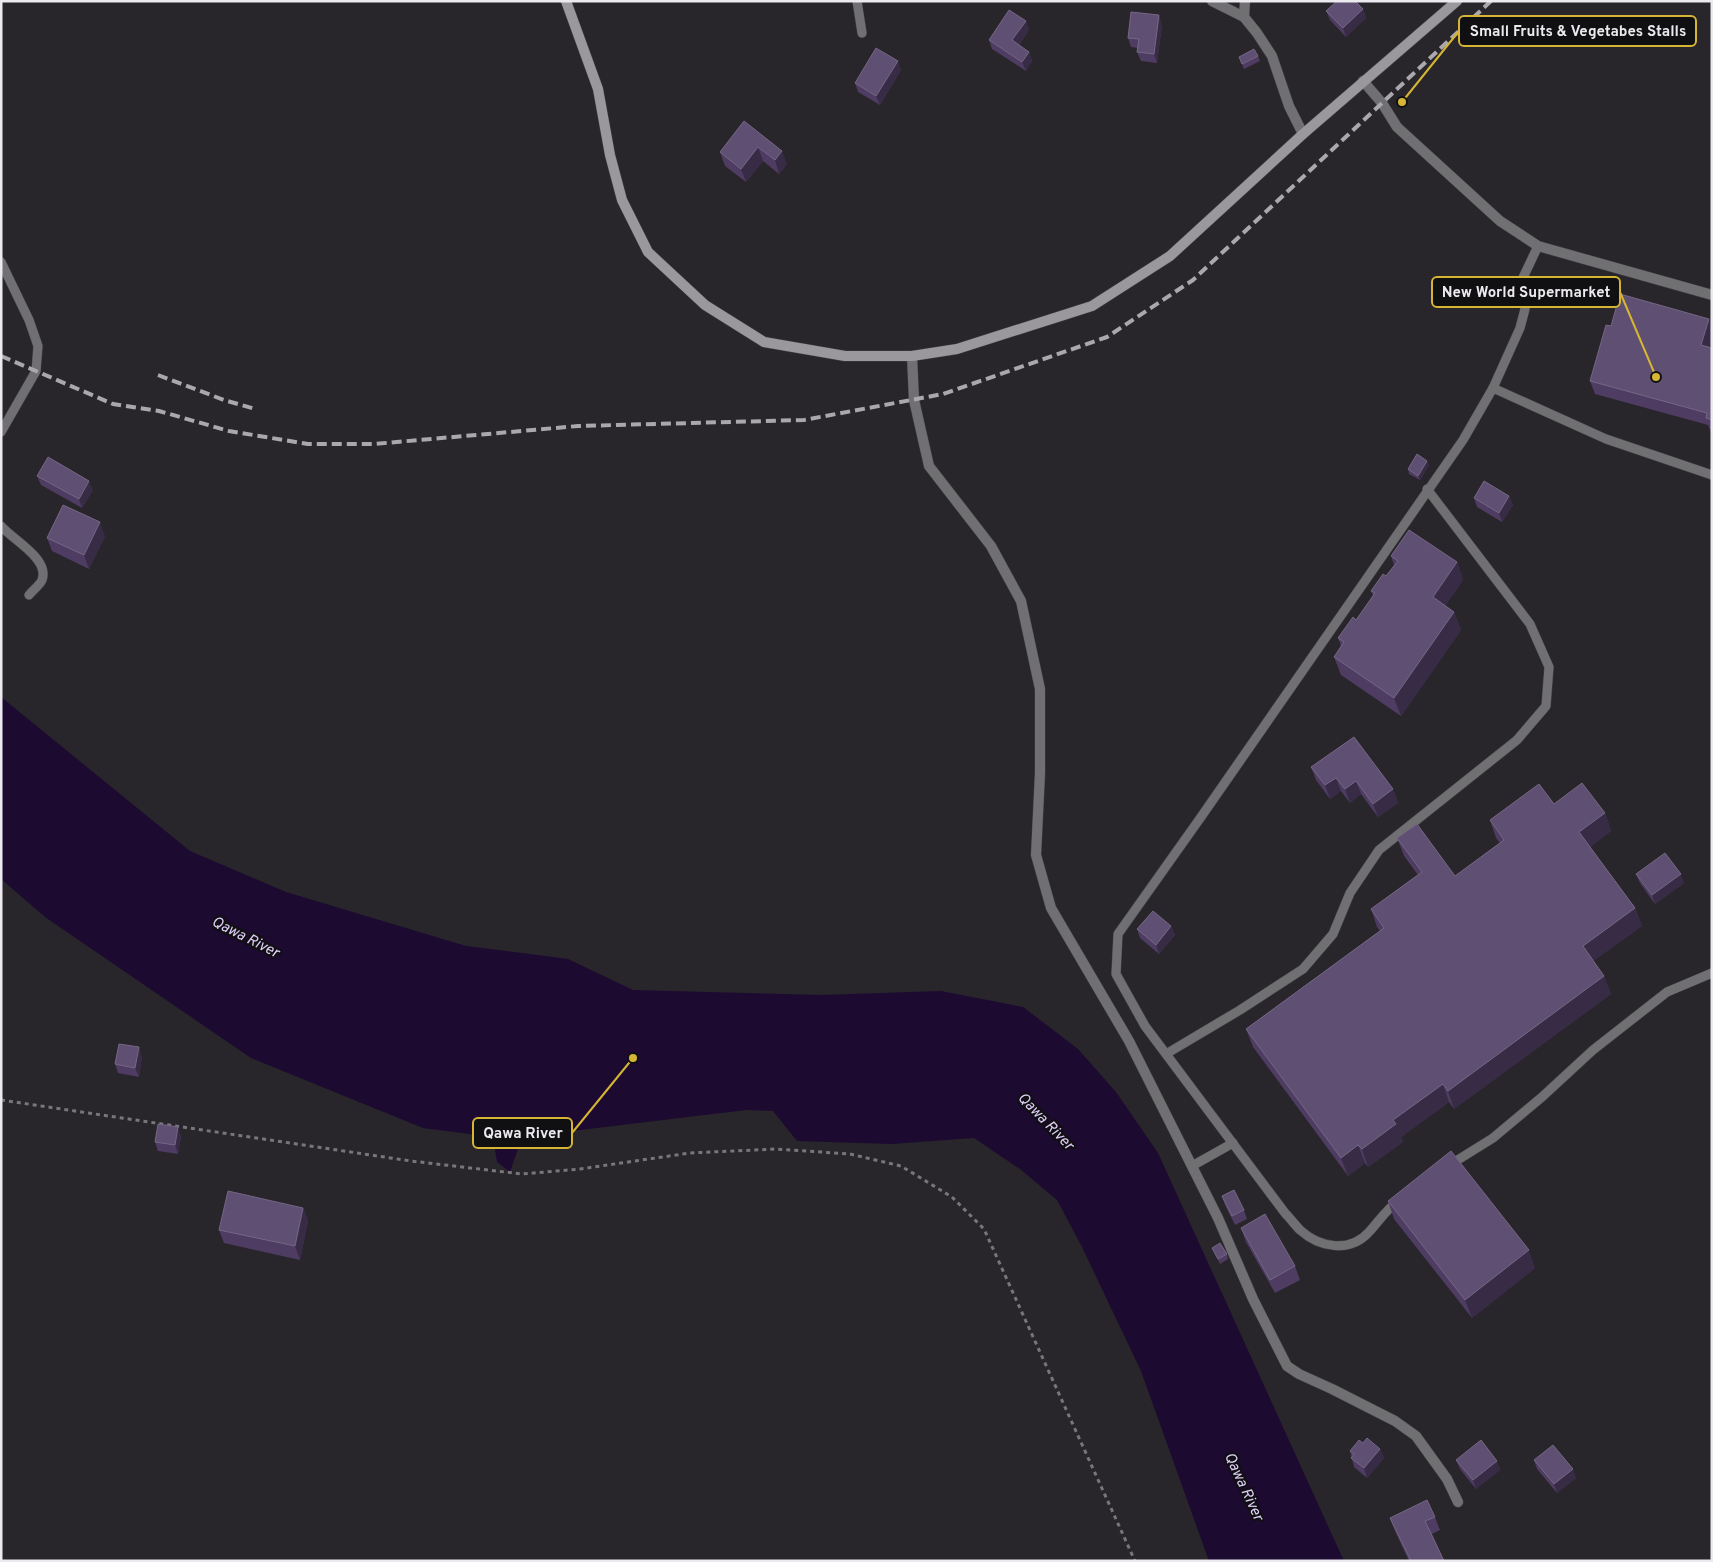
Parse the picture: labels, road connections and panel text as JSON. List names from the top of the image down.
{
  "water": ["Qawa River"],
  "places": ["Small Fruits & Vegetabes Stalls", "New World Supermarket", "Qawa River"]
}
